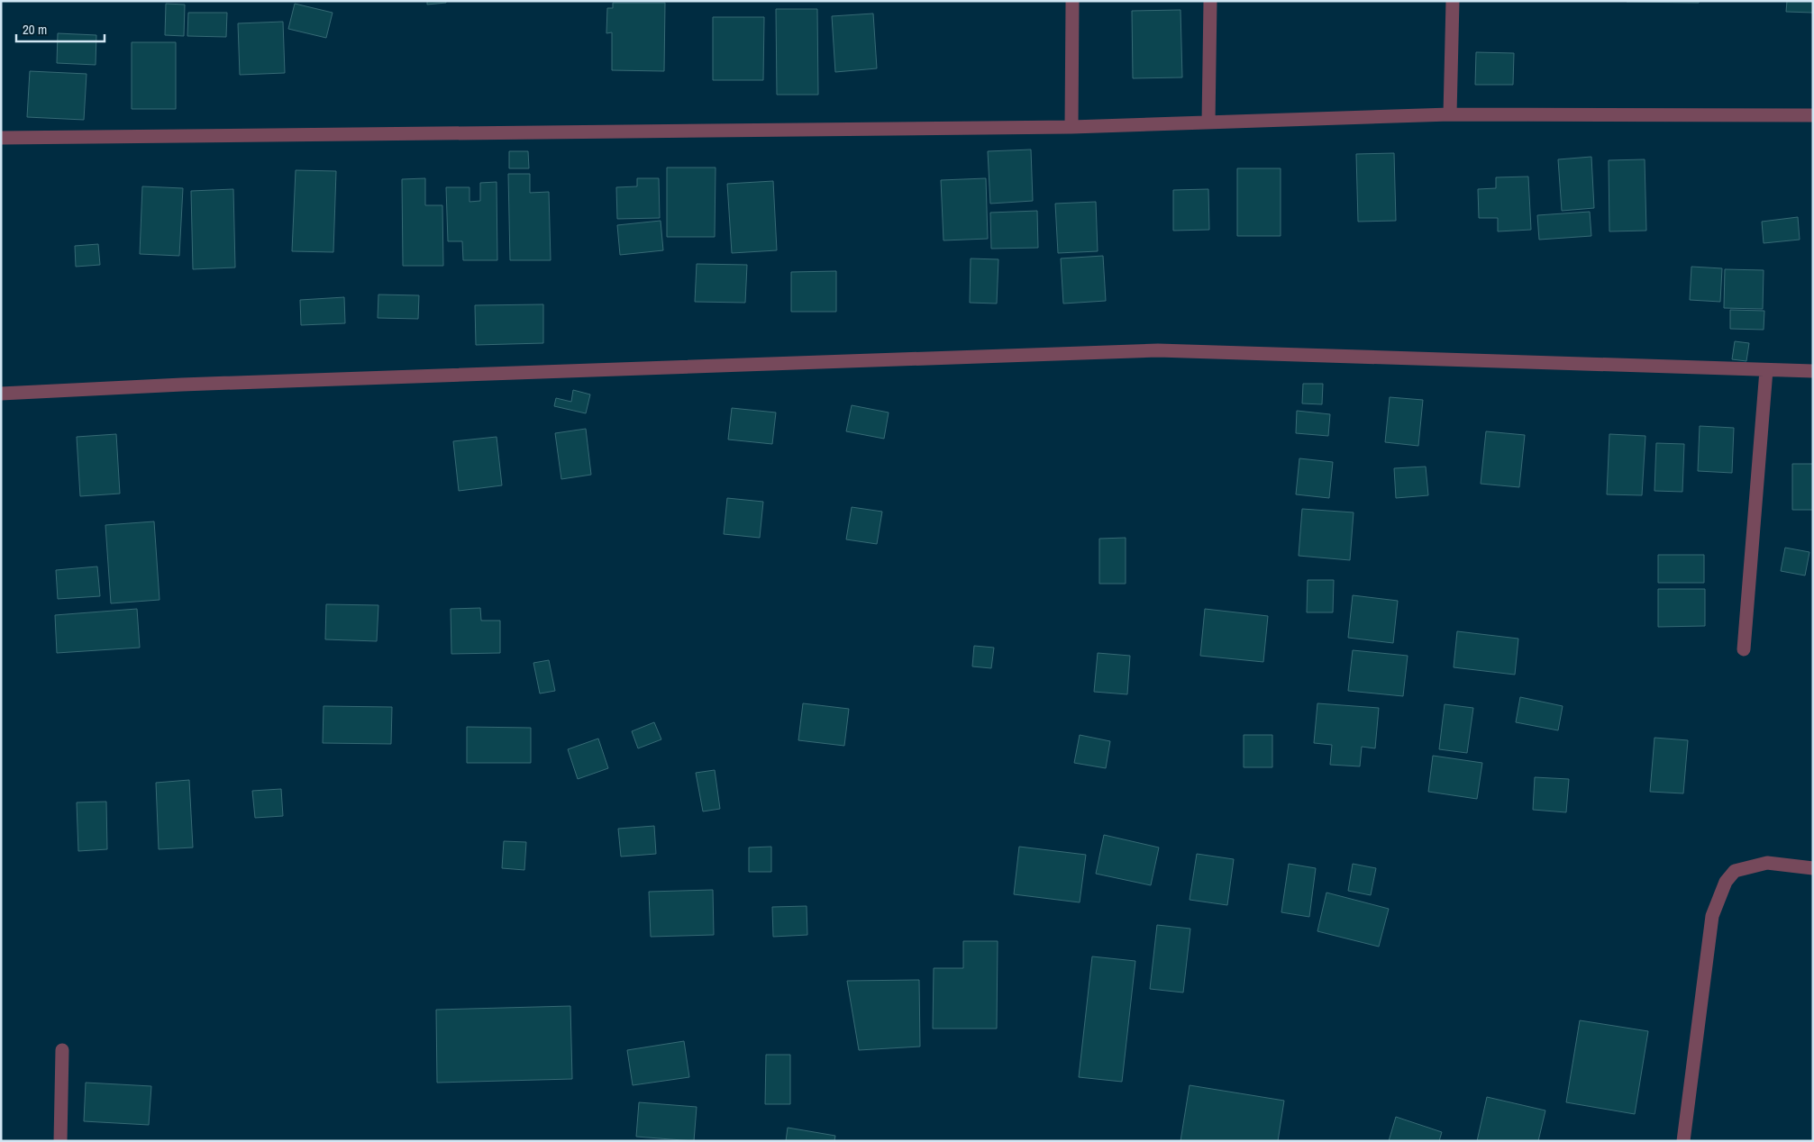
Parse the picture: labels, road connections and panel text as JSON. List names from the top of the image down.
{
  "scale_bar": "20 m"
}
